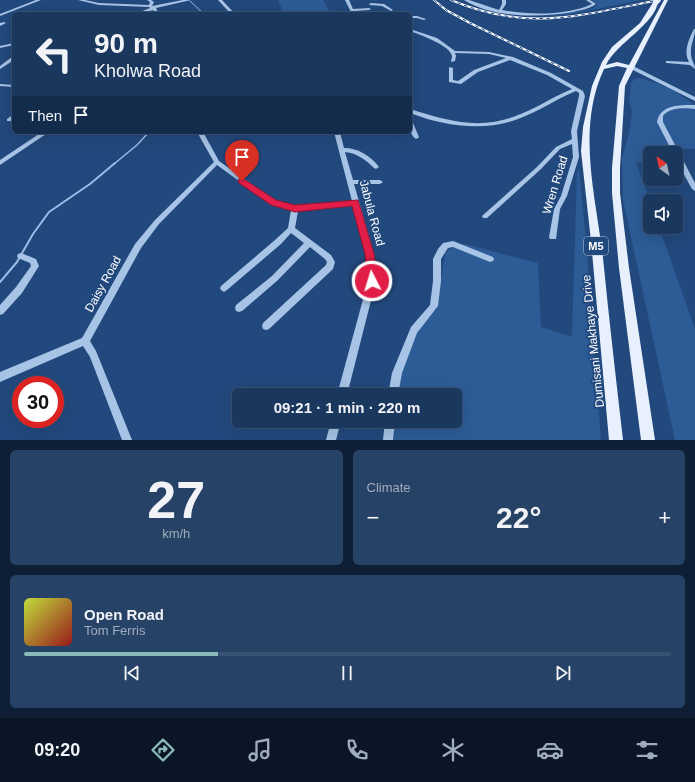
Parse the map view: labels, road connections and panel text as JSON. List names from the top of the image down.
{
  "streets": {
    "main road": ["M5", "Dumisani Makhaye Drive"],
    "street": ["Wren Road", "Jabula Road", "Daisy Road"]
  },
  "north": "top left",
  "page": {
    "turn": ["90 m", "Kholwa Road"],
    "then": "Then",
    "limit": "30",
    "trip": "09:21 · 1 min · 220 m",
    "tile": [
      ["27", "km/h"],
      "Climate"
    ],
    "heat": ["−", "22°", "+"],
    "song": ["Open Road", "Tom Ferris"],
    "tabs": "09:20"
  }
}
